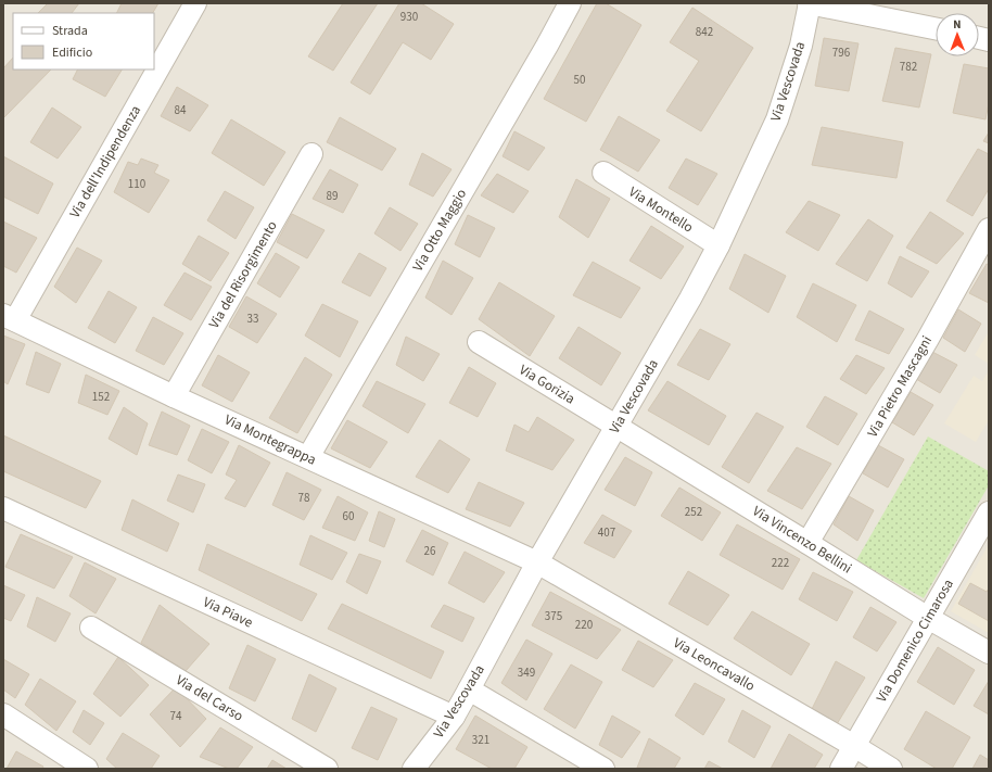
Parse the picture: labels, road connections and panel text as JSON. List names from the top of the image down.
{
  "streets": {
    "street": [
      "Via Vescovada",
      "Via dell'Indipendenza",
      "Via Montello",
      "Via Otto Maggio",
      "Via del Risorgimento",
      "Via Gorizia",
      "Via Pietro Mascagni",
      "Via Montegrappa",
      "Via Vincenzo Bellini",
      "Via Piave",
      "Via Domenico Cimarosa",
      "Via Leoncavallo",
      "Via del Carso"
    ]
  },
  "crossings": [
    ["Via Vescovada", "Via Montello"],
    ["Via Vescovada", "Via Gorizia"],
    ["Via Vescovada", "Via Montegrappa"],
    ["Via Vescovada", "Via Vincenzo Bellini"],
    ["Via Vescovada", "Via Piave"],
    ["Via Vescovada", "Via Leoncavallo"],
    ["Via dell'Indipendenza", "Via Montegrappa"],
    ["Via Otto Maggio", "Via Montegrappa"],
    ["Via del Risorgimento", "Via Montegrappa"],
    ["Via Gorizia", "Via Vincenzo Bellini"],
    ["Via Pietro Mascagni", "Via Vincenzo Bellini"],
    ["Via Montegrappa", "Via Leoncavallo"],
    ["Via Vincenzo Bellini", "Via Domenico Cimarosa"],
    ["Via Domenico Cimarosa", "Via Leoncavallo"]
  ],
  "house_numbers": [
    "930",
    "842",
    "796",
    "782",
    "50",
    "84",
    "110",
    "89",
    "33",
    "152",
    "78",
    "252",
    "60",
    "407",
    "26",
    "222",
    "375",
    "220",
    "349",
    "74",
    "321"
  ],
  "legend": ["Strada", "Edificio"],
  "north": "top"
}
